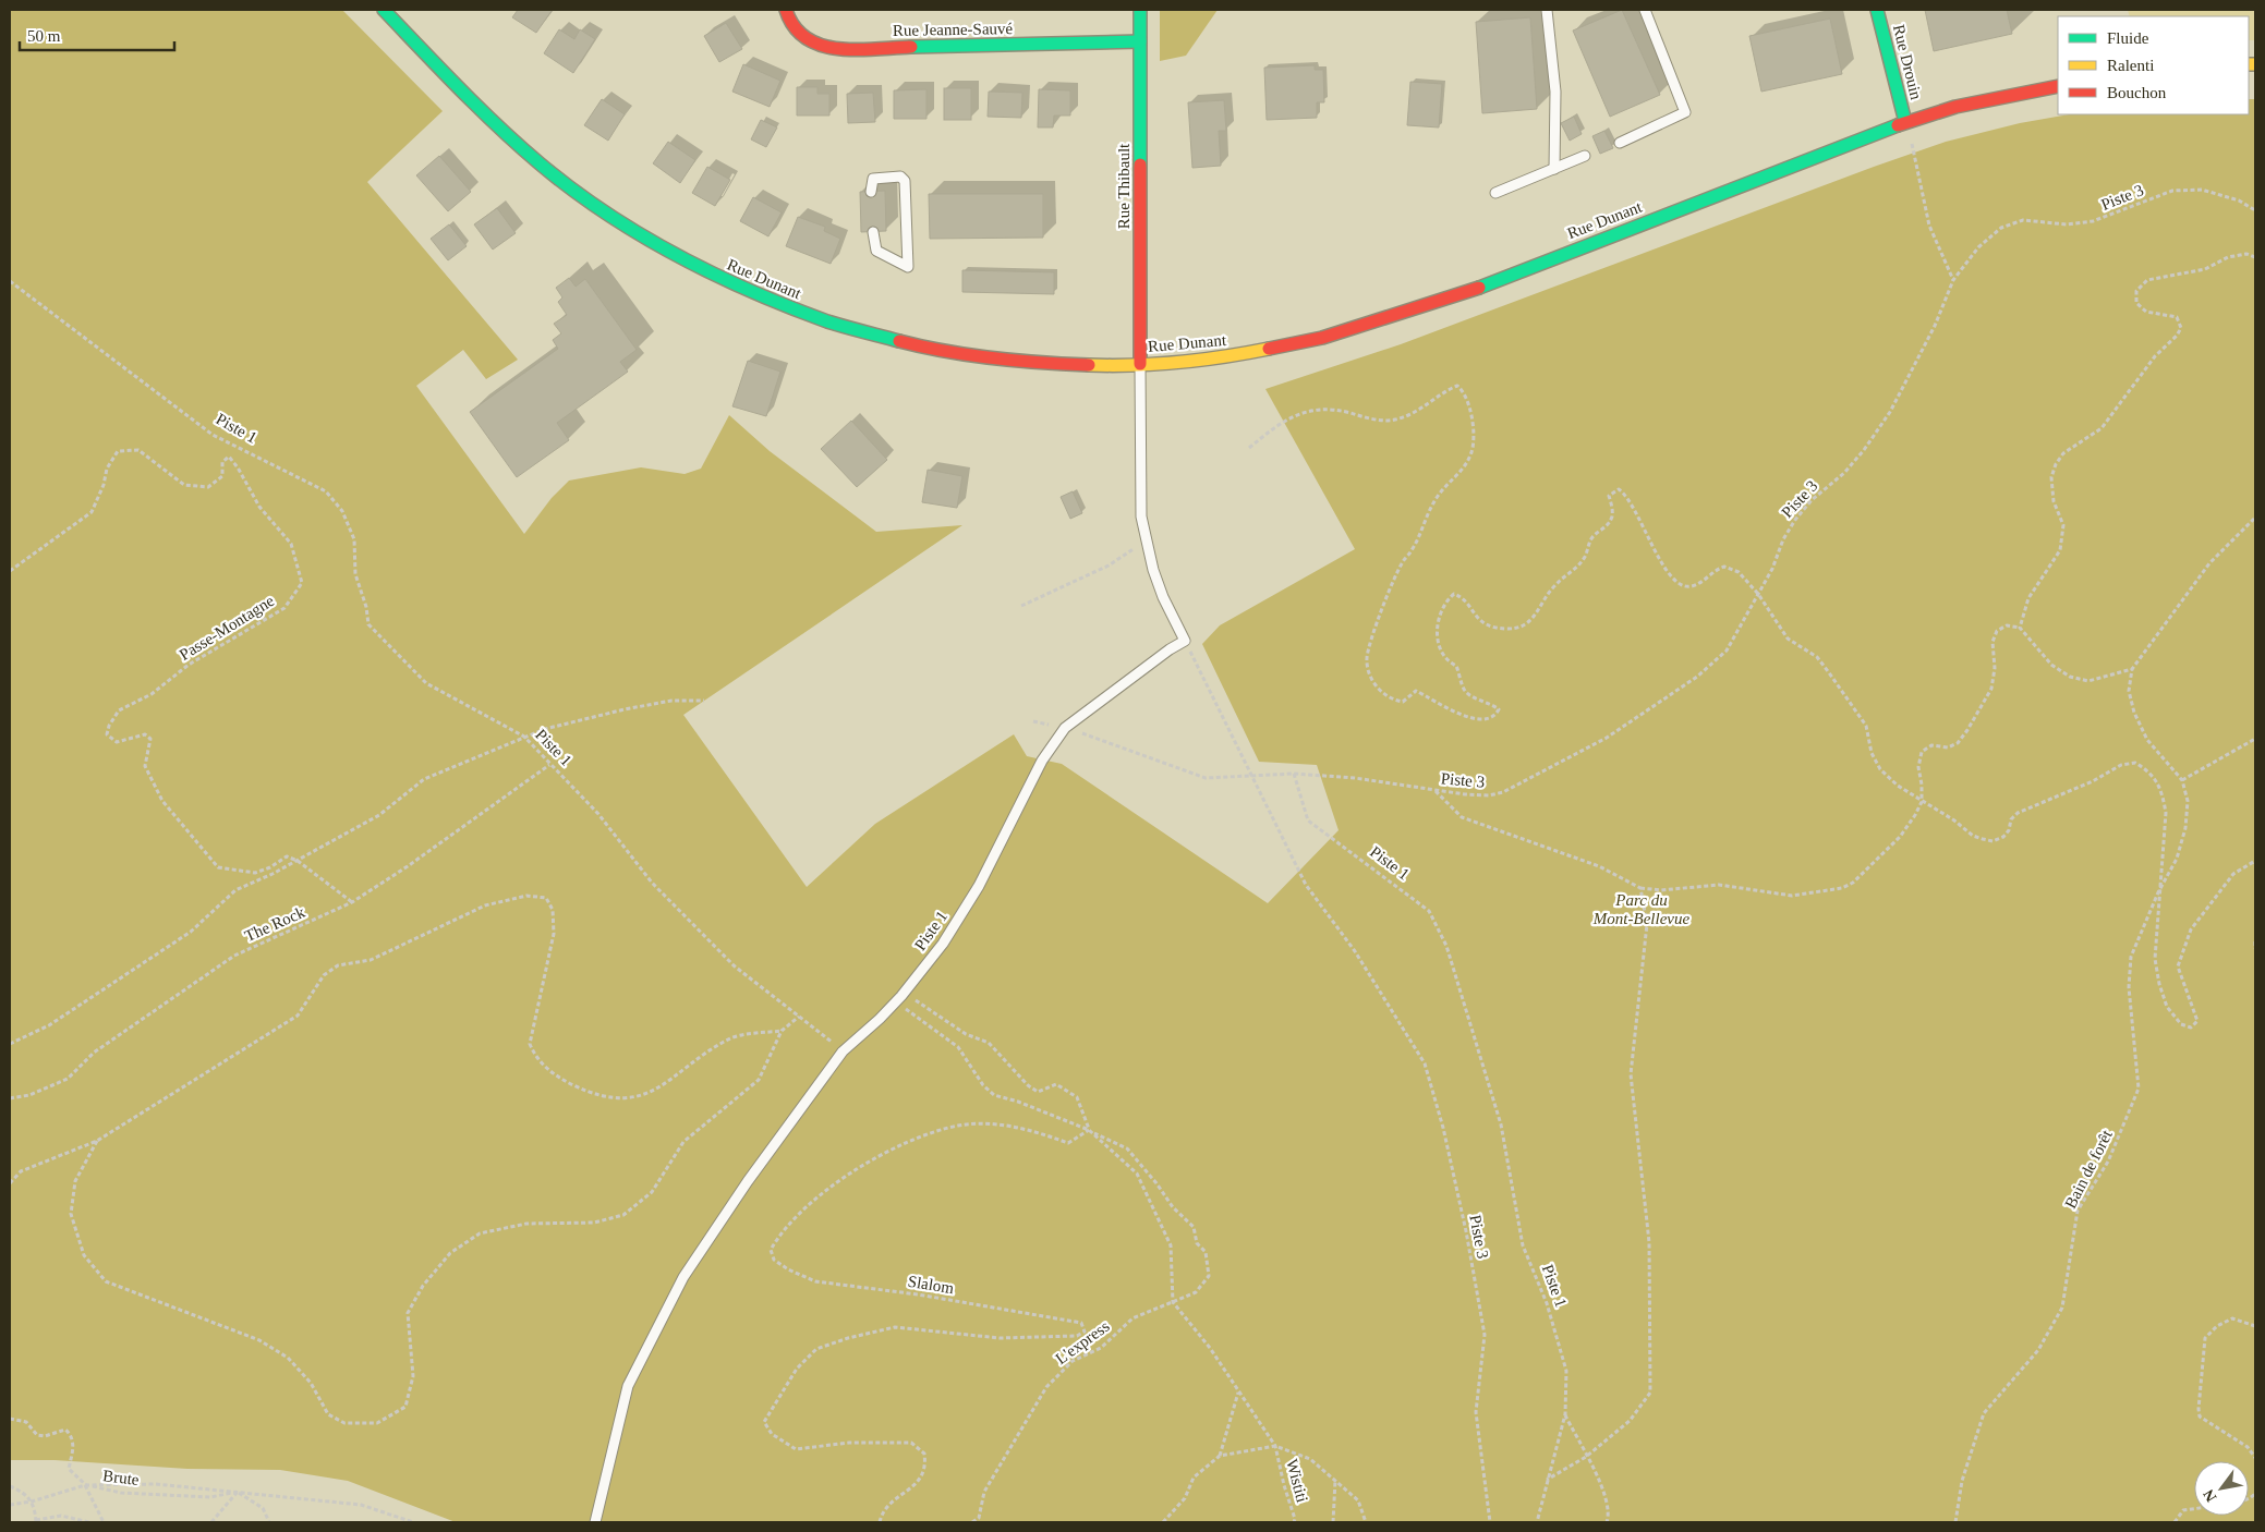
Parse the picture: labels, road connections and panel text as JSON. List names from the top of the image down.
{
  "streets": {
    "street": [
      "Rue Jeanne-Sauvé",
      "Rue Drouin",
      "Rue Thibault",
      "Rue Dunant"
    ],
    "lane": ["Piste 1"],
    "path": [
      "Piste 3",
      "Passe-Montagne",
      "The Rock",
      "Bain de forêt",
      "Slalom",
      "L'express",
      "Brute",
      "Wistiti"
    ]
  },
  "crossings": [
    ["Rue Jeanne-Sauvé", "Rue Thibault"],
    ["Rue Drouin", "Rue Dunant"],
    ["Rue Thibault", "Rue Dunant"],
    ["Piste 3", "Piste 1"],
    ["Piste 1", "Passe-Montagne"],
    ["Piste 1", "The Rock"],
    ["Slalom", "L'express"]
  ],
  "parks": ["Parc du Mont-Bellevue"],
  "legend": ["Fluide", "Ralenti", "Bouchon"],
  "scale_bar": "50 m",
  "north": "bottom left"
}
